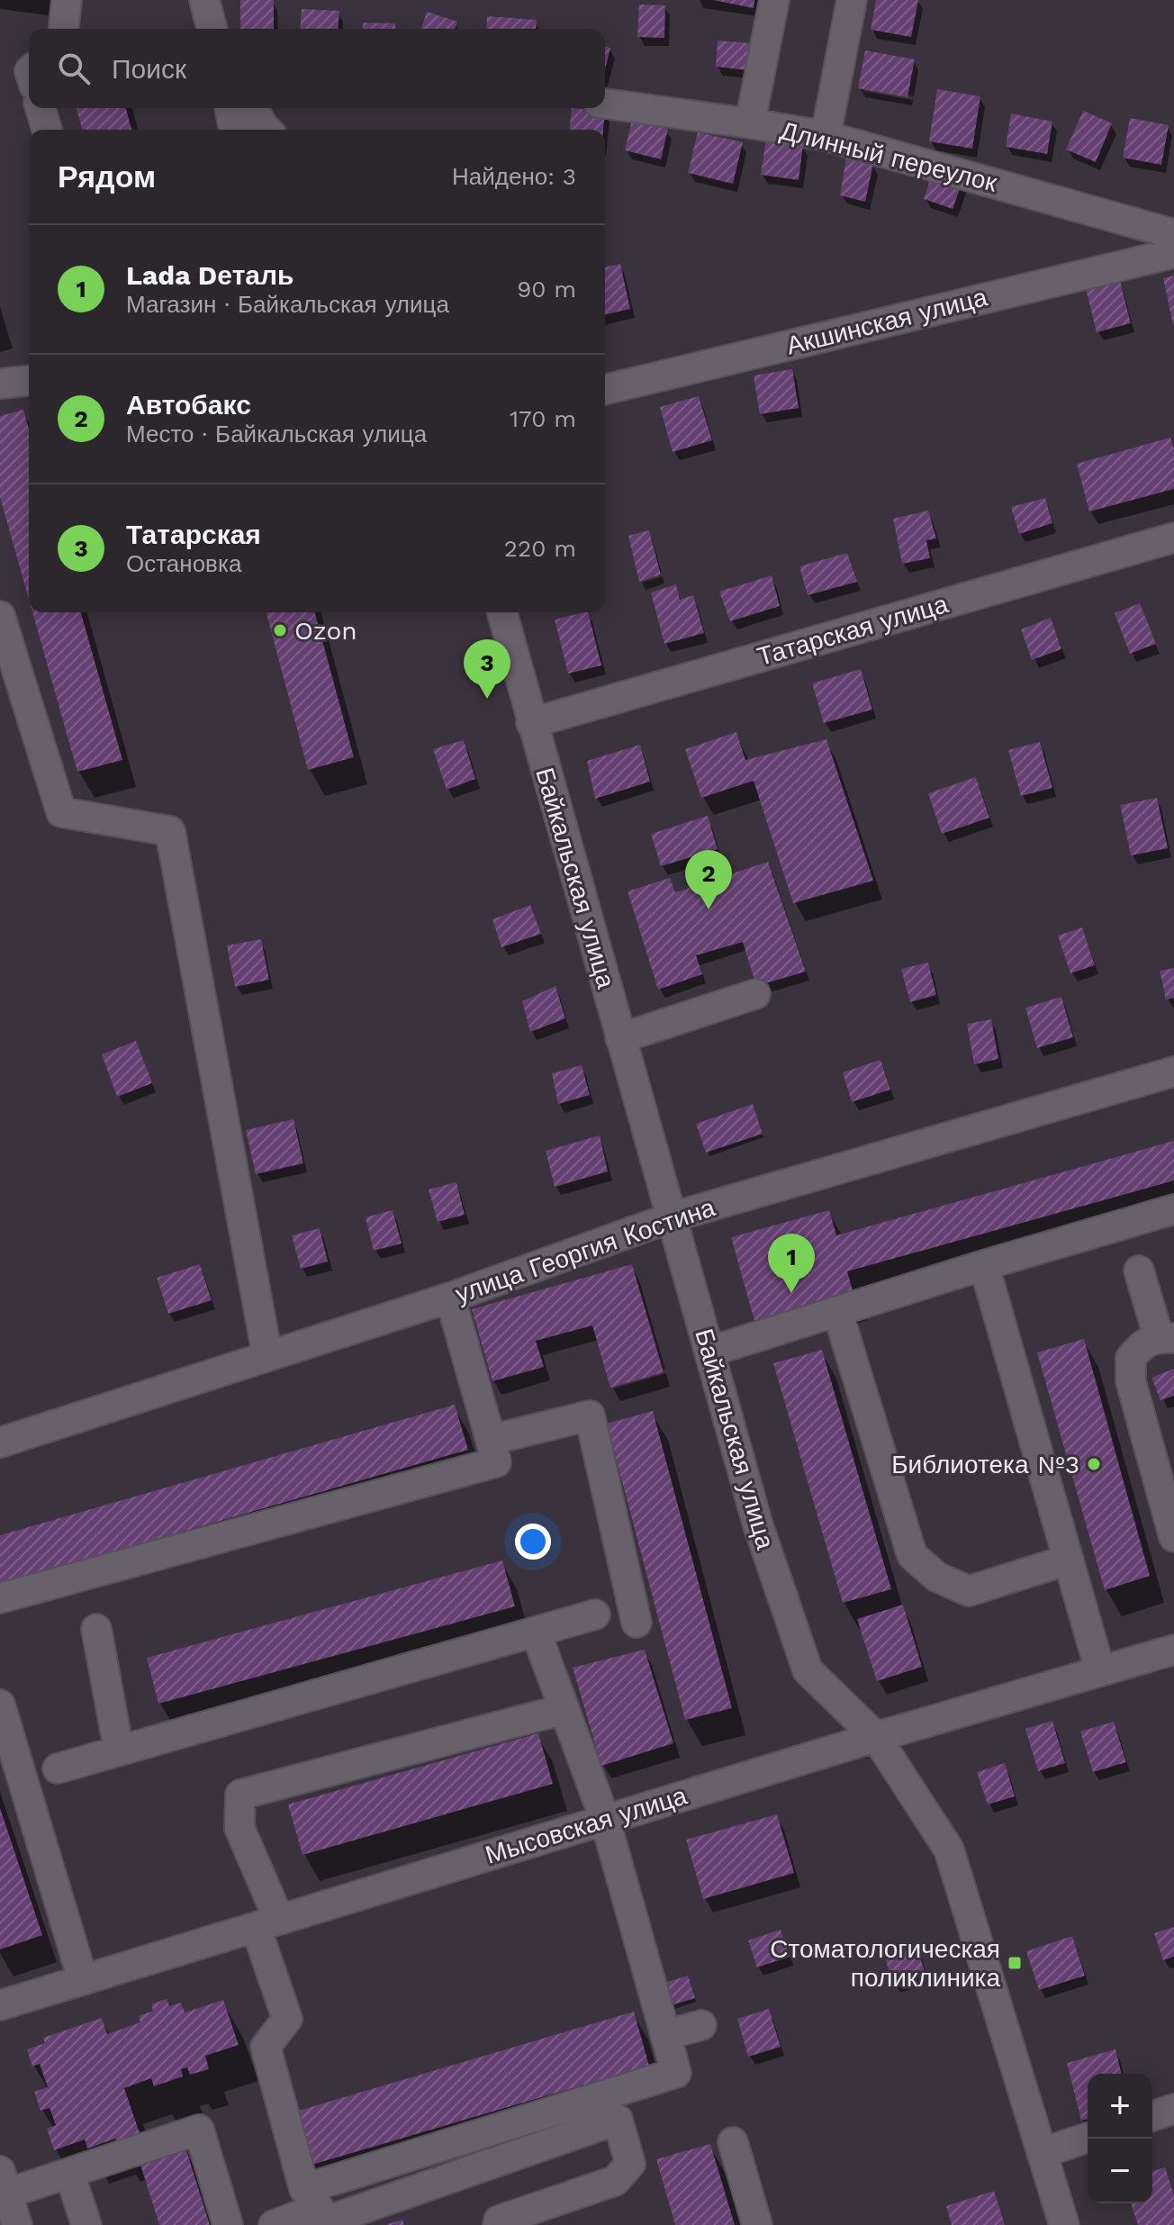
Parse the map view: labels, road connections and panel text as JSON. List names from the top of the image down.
{
  "streets": {
    "street": [
      "Длинный переулок",
      "Акшинская улица",
      "Татарская улица",
      "Байкальская улица",
      "улица Георгия Костина",
      "Мысовская улица"
    ]
  },
  "crossings": [
    ["Татарская улица", "Байкальская улица"],
    ["Байкальская улица", "улица Георгия Костина"],
    ["Байкальская улица", "Мысовская улица"]
  ],
  "places": {
    "other": ["Ozon", "Библиотека №3"],
    "transit": ["Стоматологическая поликлиника"]
  },
  "page": {
    "search": "Поиск",
    "heading": ["Рядом", "Найдено: 3"],
    "list": [
      {
        "mark": "1",
        "name": "Lada Dеталь",
        "note": "Магазин · Байкальская улица",
        "value": "90 m"
      },
      {
        "mark": "2",
        "name": "Автобакс",
        "note": "Место · Байкальская улица",
        "value": "170 m"
      },
      {
        "mark": "3",
        "name": "Татарская",
        "note": "Остановка",
        "value": "220 m"
      }
    ],
    "pins": ["3", "2", "1"],
    "map_buttons": ["+", "−"]
  }
}
